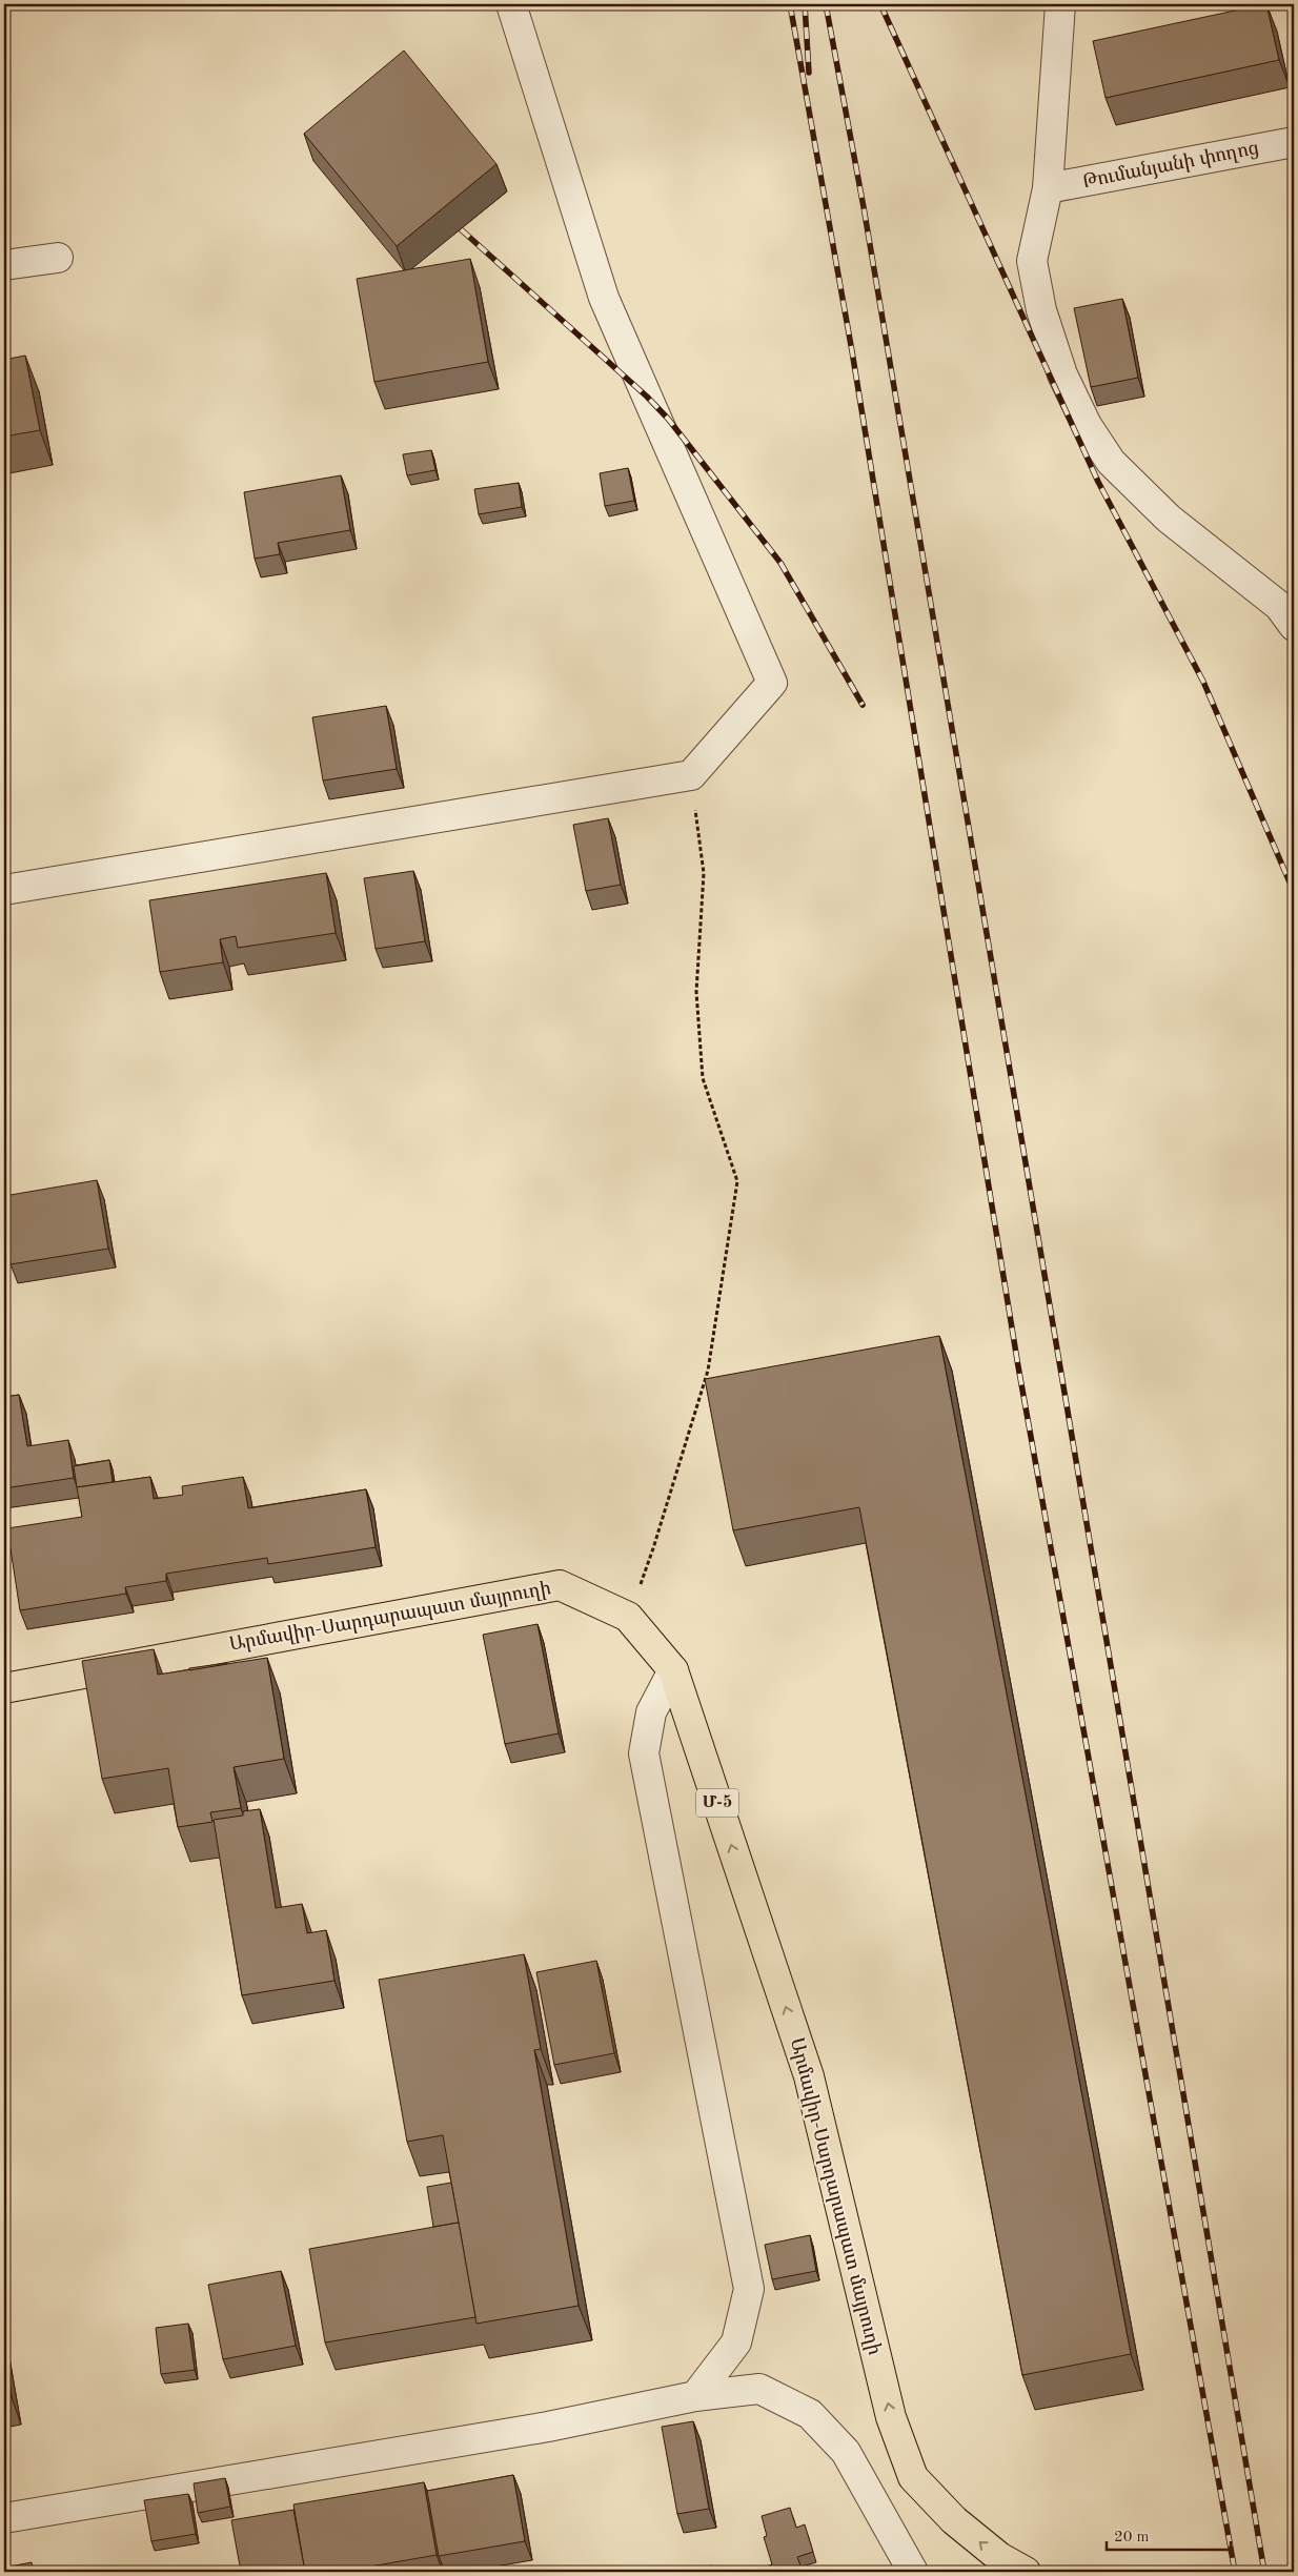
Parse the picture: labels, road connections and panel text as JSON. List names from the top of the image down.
{
  "streets": {
    "highway": ["Արմավիր-Սարդարապատ մայրուղի", "Մ-5"],
    "street": ["Թումանյանի փողոց"]
  },
  "one_way": ["Արմավիր-Սարդարապատ մայրուղի"],
  "scale_bar": "20 m"
}
